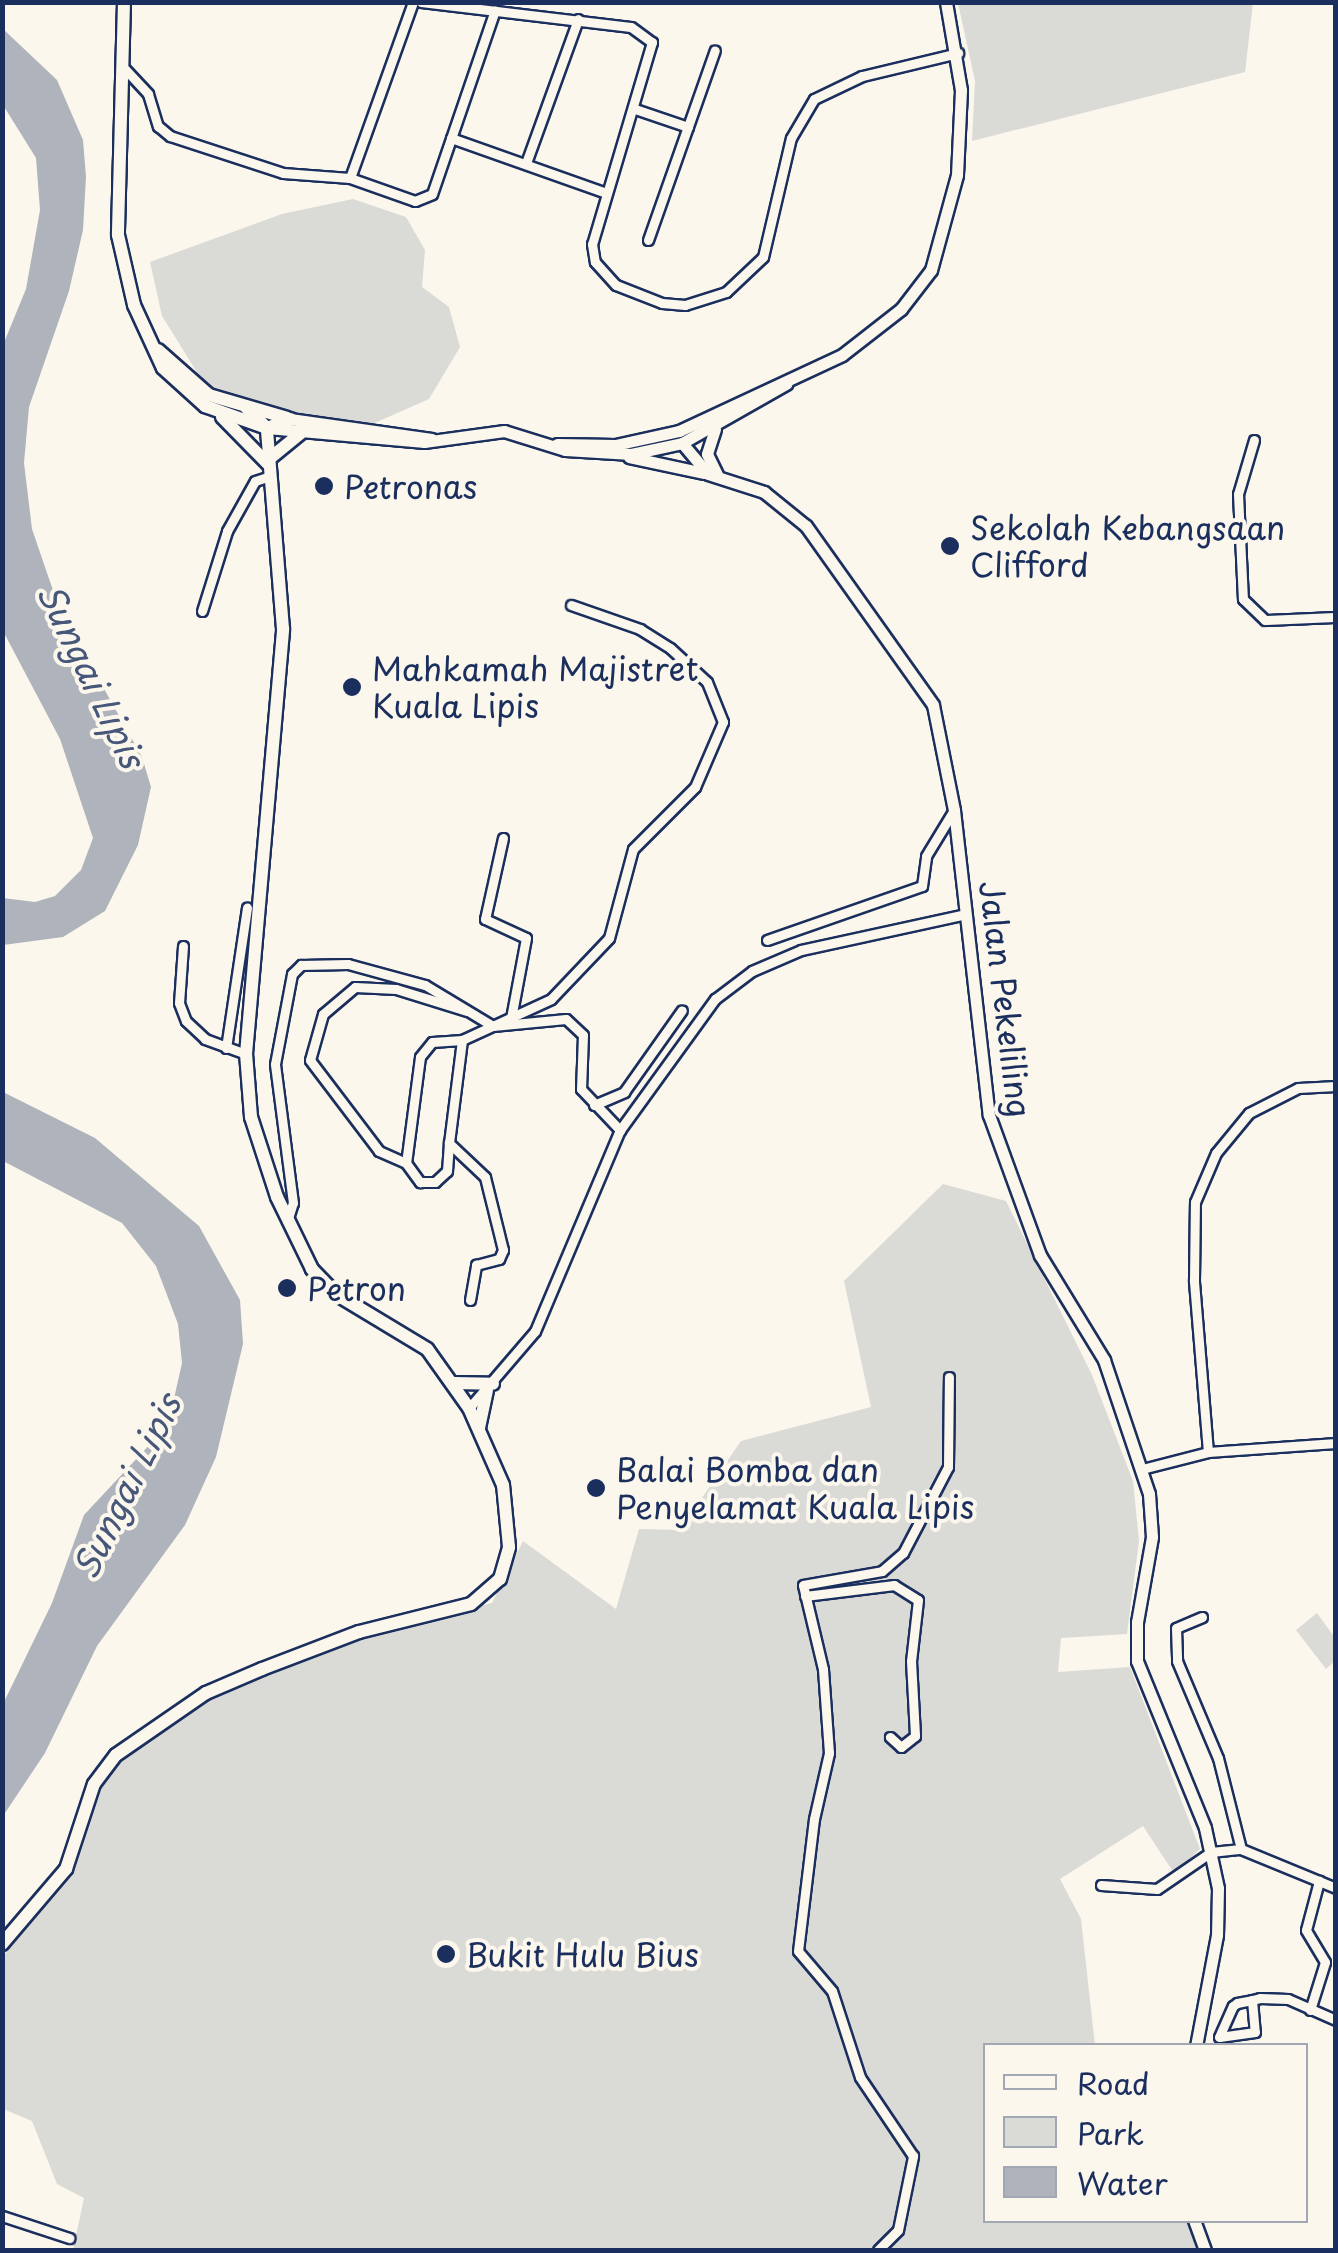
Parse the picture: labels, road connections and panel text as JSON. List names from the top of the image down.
{
  "streets": {
    "street": ["Jalan Pekeliling"]
  },
  "water": ["Sungai Lipis"],
  "places": [
    "Petronas",
    "Sekolah Kebangsaan Clifford",
    "Mahkamah Majistret Kuala Lipis",
    "Petron",
    "Balai Bomba dan Penyelamat Kuala Lipis",
    "Bukit Hulu Bius"
  ],
  "legend": ["Road", "Park", "Water"]
}
